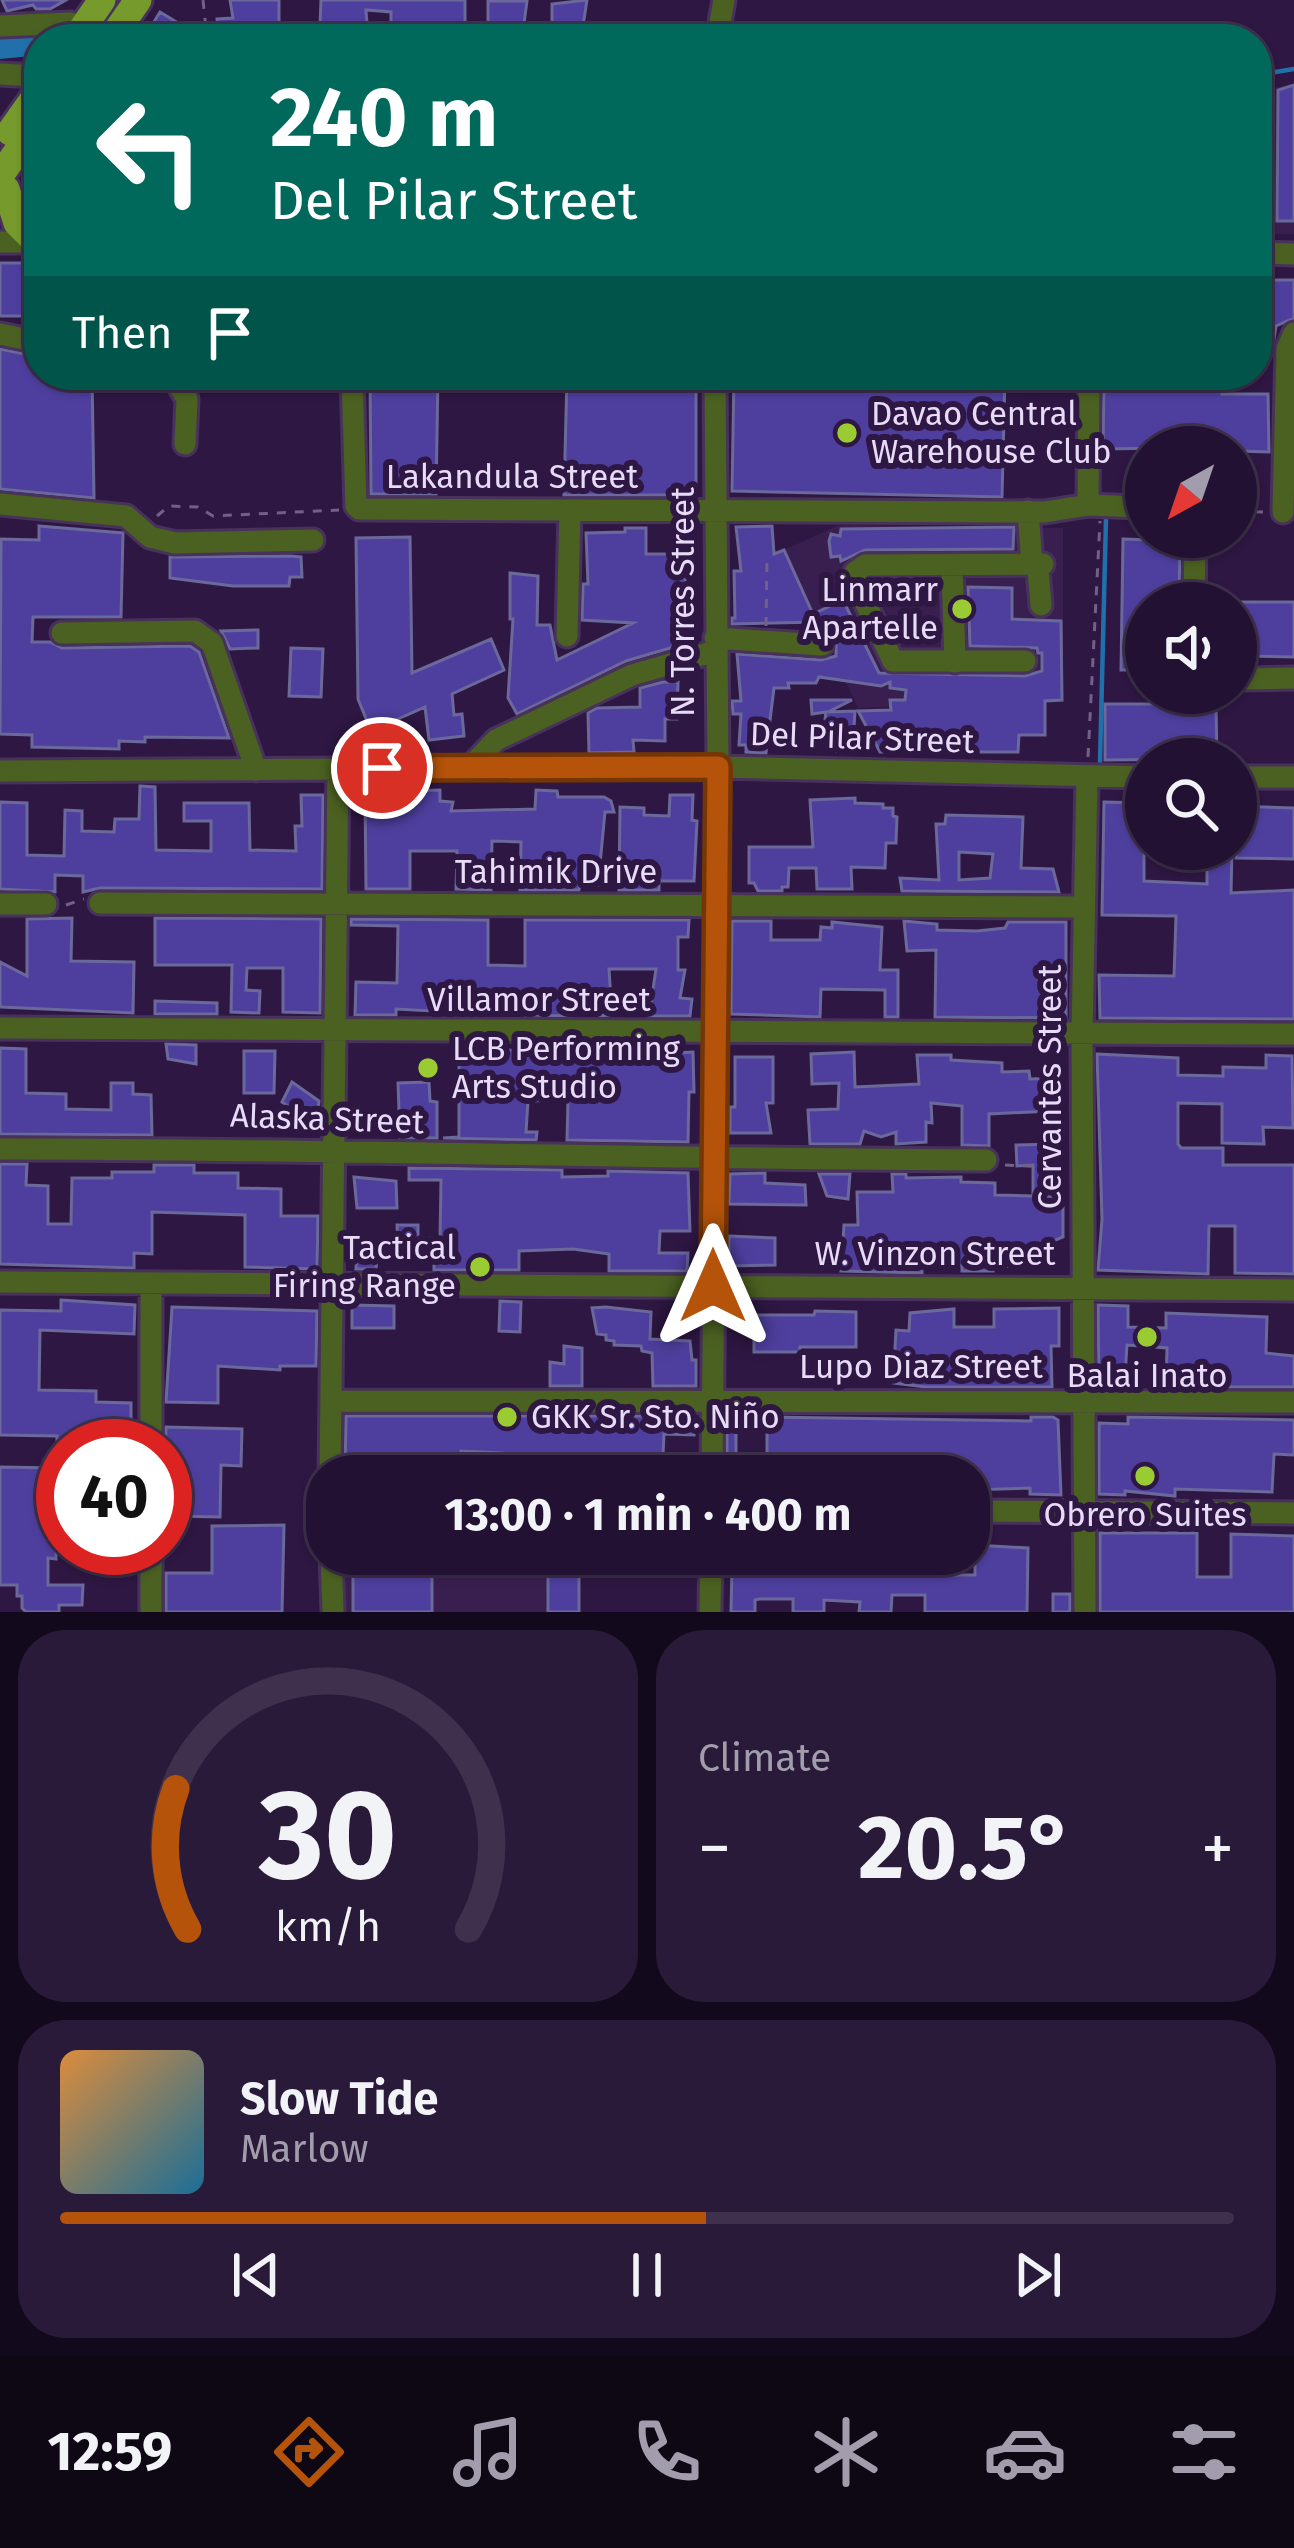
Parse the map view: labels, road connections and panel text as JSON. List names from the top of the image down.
{
  "streets": {
    "street": [
      "Lakandula Street",
      "N. Torres Street",
      "Del Pilar Street",
      "Tahimik Drive",
      "Villamor Street",
      "Cervantes Street",
      "Alaska Street",
      "W. Vinzon Street",
      "Lupo Diaz Street"
    ]
  },
  "crossings": [
    ["Lakandula Street", "N. Torres Street"],
    ["N. Torres Street", "Del Pilar Street"],
    ["N. Torres Street", "Tahimik Drive"],
    ["N. Torres Street", "Villamor Street"],
    ["N. Torres Street", "Alaska Street"],
    ["N. Torres Street", "W. Vinzon Street"],
    ["N. Torres Street", "Lupo Diaz Street"],
    ["Del Pilar Street", "Cervantes Street"],
    ["Tahimik Drive", "Cervantes Street"],
    ["Villamor Street", "Cervantes Street"],
    ["Cervantes Street", "W. Vinzon Street"],
    ["Cervantes Street", "Lupo Diaz Street"]
  ],
  "places": [
    "Davao Central Warehouse Club",
    "Linmarr Apartelle",
    "LCB Performing Arts Studio",
    "Tactical Firing Range",
    "Balai Inato",
    "GKK Sr. Sto. Niño",
    "Obrero Suites"
  ],
  "north": "bottom left",
  "page": {
    "turn": ["240 m", "Del Pilar Street"],
    "then": "Then",
    "limit": "40",
    "trip": "13:00 · 1 min · 400 m",
    "tile": "Climate",
    "heat": ["−", "20.5°", "+"],
    "song": ["Slow Tide", "Marlow"],
    "tabs": "12:59",
    "gauge": ["30", "km/h"]
  }
}
